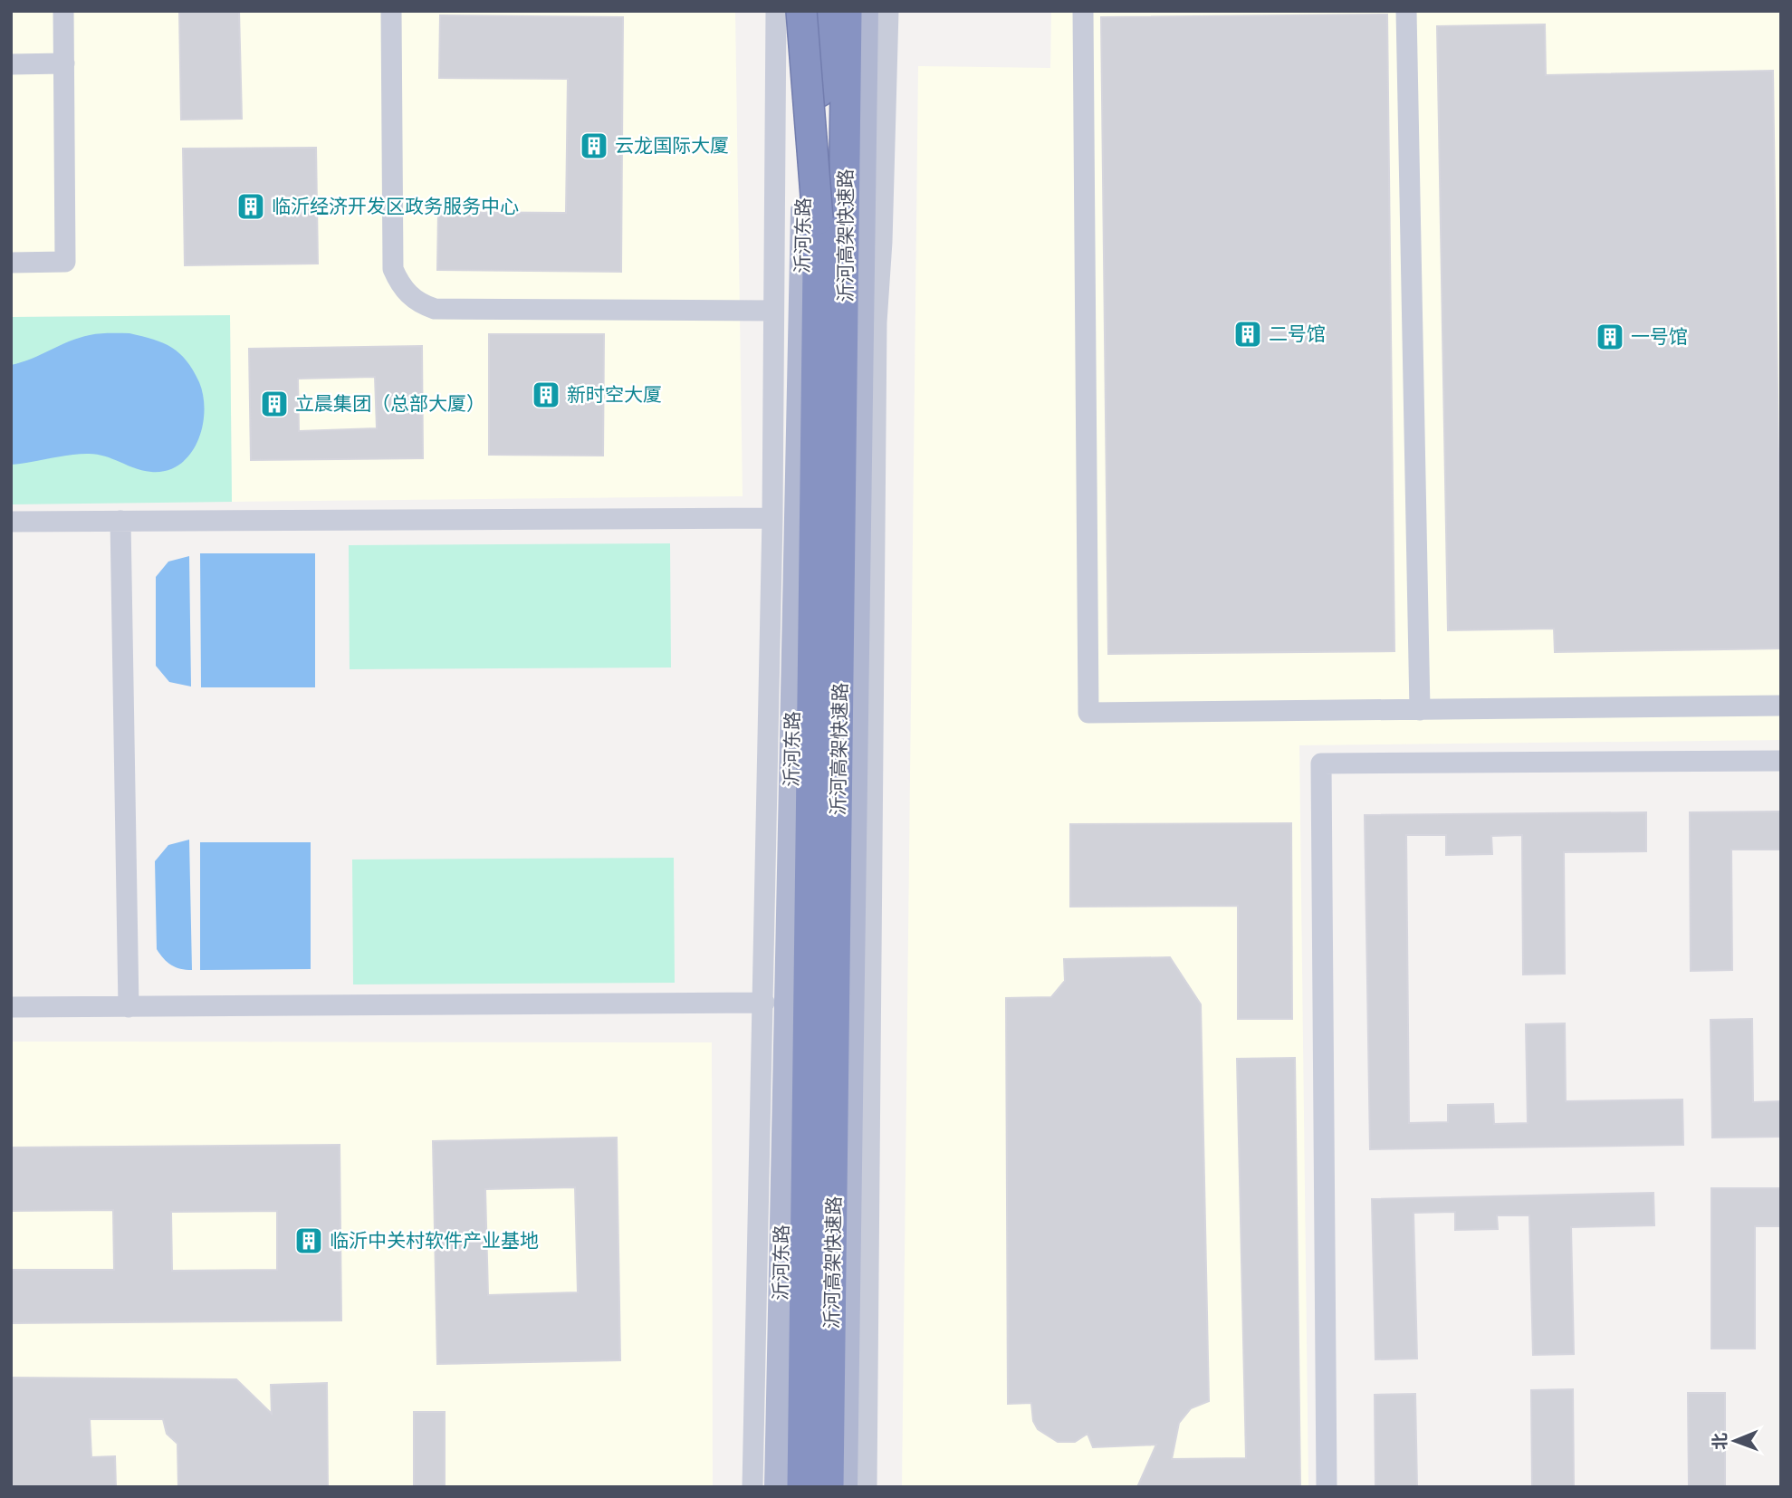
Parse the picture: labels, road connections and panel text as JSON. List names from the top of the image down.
{
  "streets": {
    "highway": ["沂河高架快速路"],
    "main road": ["沂河东路"]
  },
  "places": {
    "building": [
      "云龙国际大厦",
      "临沂经济开发区政务服务中心",
      "二号馆",
      "一号馆",
      "新时空大厦",
      "立晨集团（总部大厦）",
      "临沂中关村软件产业基地"
    ]
  },
  "north": "left"
}
